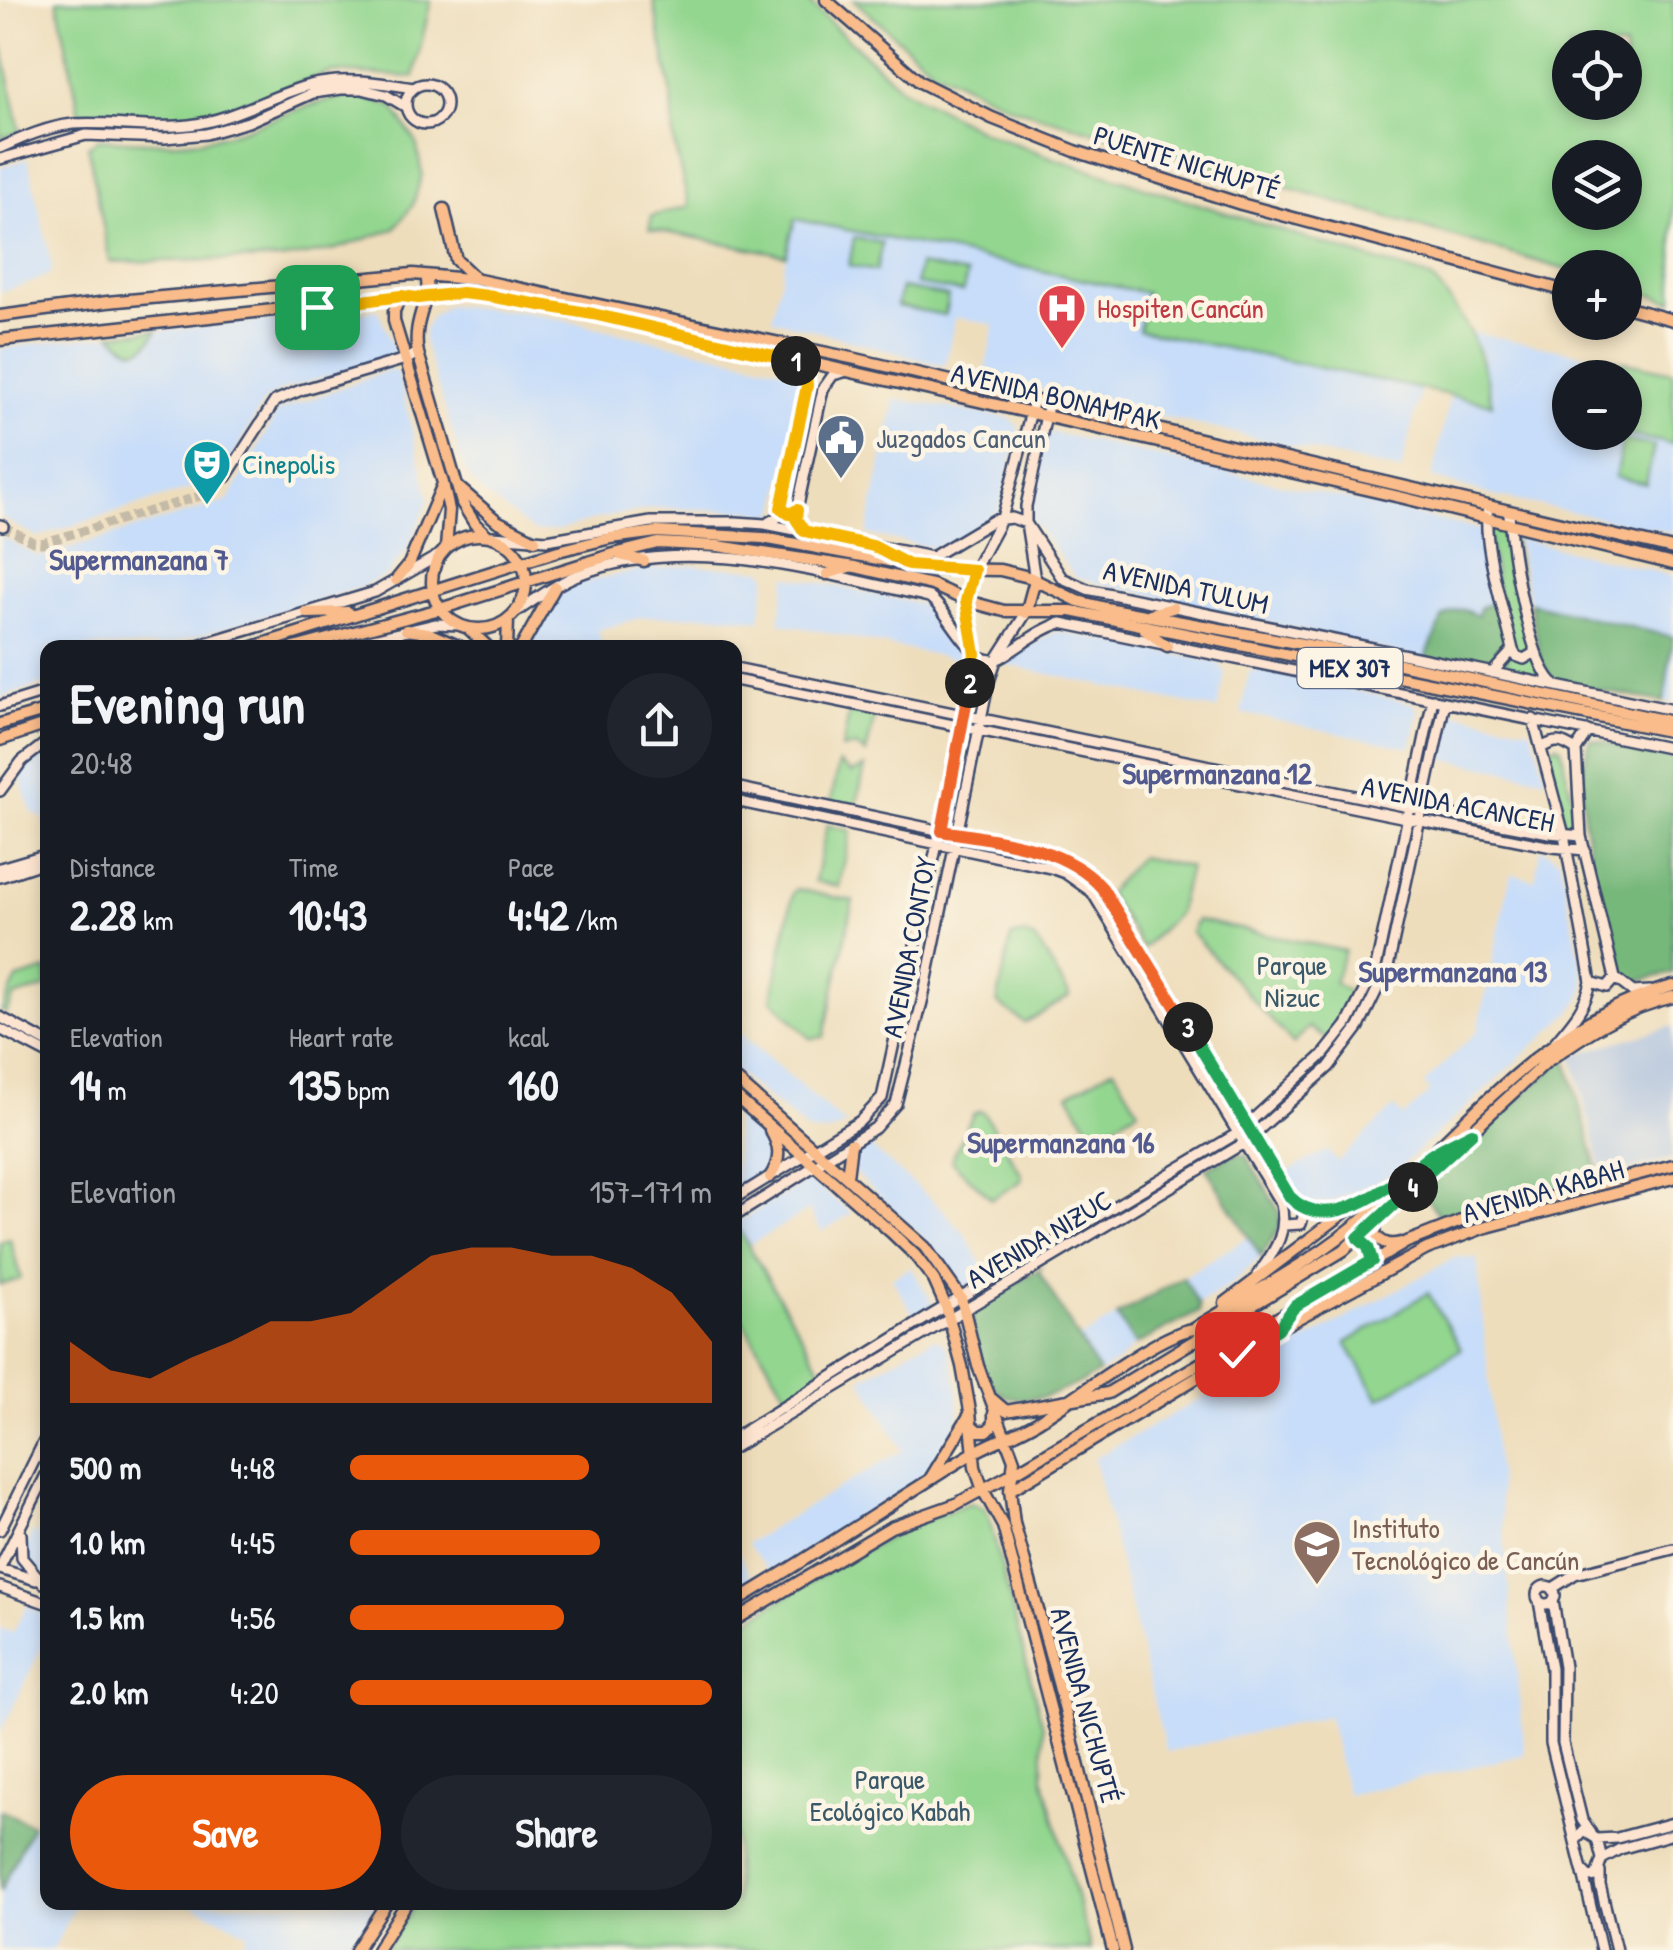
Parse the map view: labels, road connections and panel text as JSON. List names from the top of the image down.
{
  "streets": {
    "main road": [
      "PUENTE NICHUPTÉ",
      "AVENIDA BONAMPAK",
      "AVENIDA TULUM",
      "MEX 307",
      "AVENIDA KABAH",
      "AVENIDA NICHUPTÉ"
    ],
    "street": ["AVENIDA ACANCEH", "AVENIDA CONTOY", "AVENIDA NIZUC"]
  },
  "crossings": [
    ["AVENIDA TULUM", "AVENIDA CONTOY"],
    ["AVENIDA ACANCEH", "AVENIDA CONTOY"],
    ["AVENIDA ACANCEH", "AVENIDA NIZUC"],
    ["AVENIDA KABAH", "AVENIDA NICHUPTÉ"]
  ],
  "districts": [
    "Supermanzana 7",
    "Supermanzana 12",
    "Supermanzana 13",
    "Supermanzana 16"
  ],
  "parks": ["Parque Nizuc", "Parque Ecológico Kabah"],
  "places": {
    "hospital": ["Hospiten Cancún"],
    "public building": ["Juzgados Cancun"],
    "theatre": ["Cinepolis"],
    "school or university": ["Instituto Tecnológico de Cancún"]
  },
  "page": {
    "map_buttons": ["+", "−"],
    "pins": [
      "1",
      "2",
      "3",
      "4"
    ],
    "heading": ["Evening run", "20:48"],
    "stats": [
      ["Distance", "2.28 km"],
      ["Time", "10:43"],
      ["Pace", "4:42 /km"],
      ["Elevation", "14 m"],
      ["Heart rate", "135 bpm"],
      ["kcal", "160"]
    ],
    "chart": ["Elevation", "157–171 m"],
    "list": [
      {
        "name": "500 m",
        "note": "4:48"
      },
      {
        "name": "1.0 km",
        "note": "4:45"
      },
      {
        "name": "1.5 km",
        "note": "4:56"
      },
      {
        "name": "2.0 km",
        "note": "4:20"
      }
    ],
    "buttons": ["Save", "Share"]
  }
}
